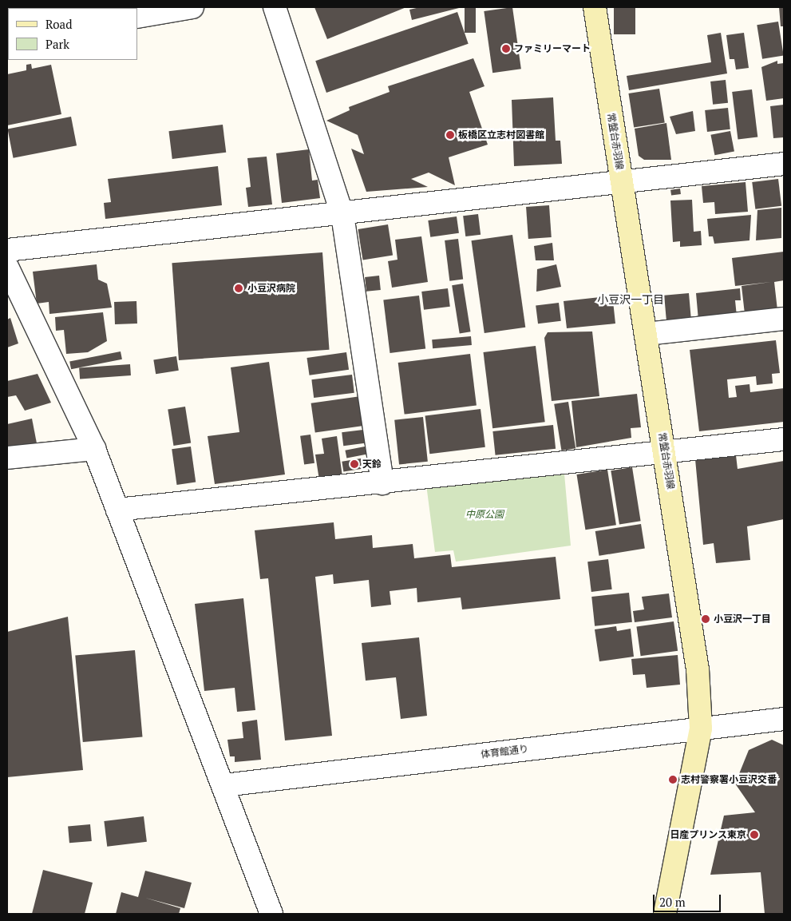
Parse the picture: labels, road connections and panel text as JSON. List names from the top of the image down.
{
  "streets": {
    "main road": ["常盤台赤羽線"],
    "street": ["体育館通り"]
  },
  "crossings": [
    ["常盤台赤羽線", "体育館通り"]
  ],
  "districts": ["小豆沢一丁目"],
  "parks": ["中原公園"],
  "places": [
    "ファミリーマート",
    "板橋区立志村図書館",
    "小豆沢病院",
    "天鈴",
    "小豆沢一丁目",
    "志村警察署小豆沢交番",
    "日産プリンス東京"
  ],
  "legend": ["Road", "Park"],
  "scale_bar": "20 m"
}
